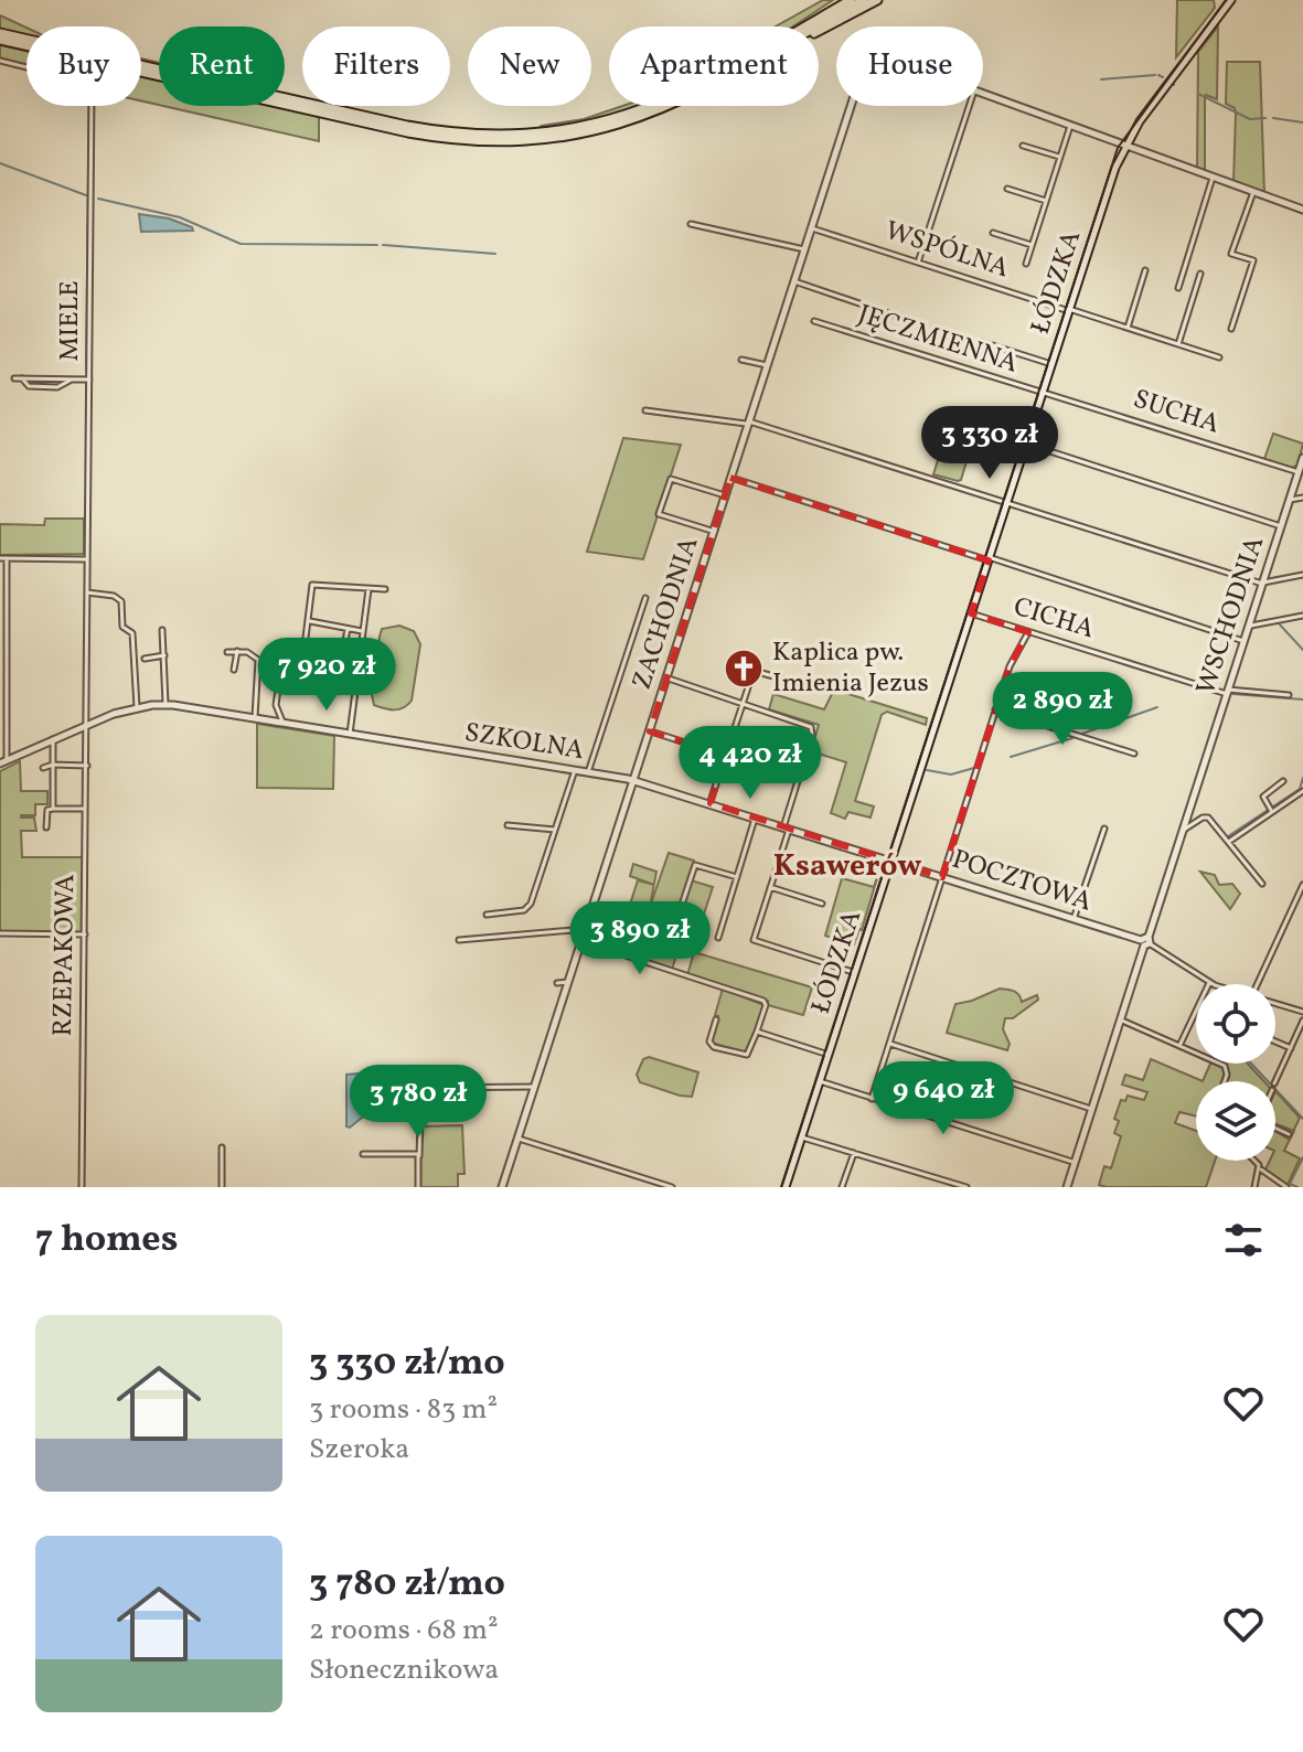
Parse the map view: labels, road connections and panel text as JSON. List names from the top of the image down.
{
  "streets": {
    "street": [
      "WSPÓLNA",
      "ŁÓDZKA",
      "MIELE",
      "JĘCZMIENNA",
      "SUCHA",
      "ZACHODNIA",
      "WSCHODNIA",
      "CICHA",
      "SZKOLNA",
      "POCZTOWA",
      "RZEPAKOWA"
    ]
  },
  "crossings": [
    ["WSPÓLNA", "ŁÓDZKA"],
    ["WSPÓLNA", "ZACHODNIA"],
    ["ŁÓDZKA", "JĘCZMIENNA"],
    ["ŁÓDZKA", "SUCHA"],
    ["ŁÓDZKA", "CICHA"],
    ["ŁÓDZKA", "POCZTOWA"],
    ["MIELE", "RZEPAKOWA"],
    ["JĘCZMIENNA", "SUCHA"],
    ["SUCHA", "WSCHODNIA"],
    ["ZACHODNIA", "SZKOLNA"],
    ["WSCHODNIA", "CICHA"],
    ["WSCHODNIA", "POCZTOWA"],
    ["SZKOLNA", "POCZTOWA"],
    ["SZKOLNA", "RZEPAKOWA"]
  ],
  "districts": ["Ksawerów"],
  "places": {
    "church": ["Kaplica pw. Imienia Jezus"]
  },
  "page": {
    "chip": [
      "Buy",
      "Rent",
      "Filters",
      "New",
      "Apartment",
      "House"
    ],
    "price": [
      "3 330 zł",
      "7 920 zł",
      "2 890 zł",
      "4 420 zł",
      "3 890 zł",
      "9 640 zł",
      "3 780 zł"
    ],
    "heading": "7 homes",
    "list": [
      {
        "name": "3 330 zł/mo",
        "note": "3 rooms · 83 m² · Szeroka"
      },
      {
        "name": "3 780 zł/mo",
        "note": "2 rooms · 68 m² · Słonecznikowa"
      }
    ]
  }
}
